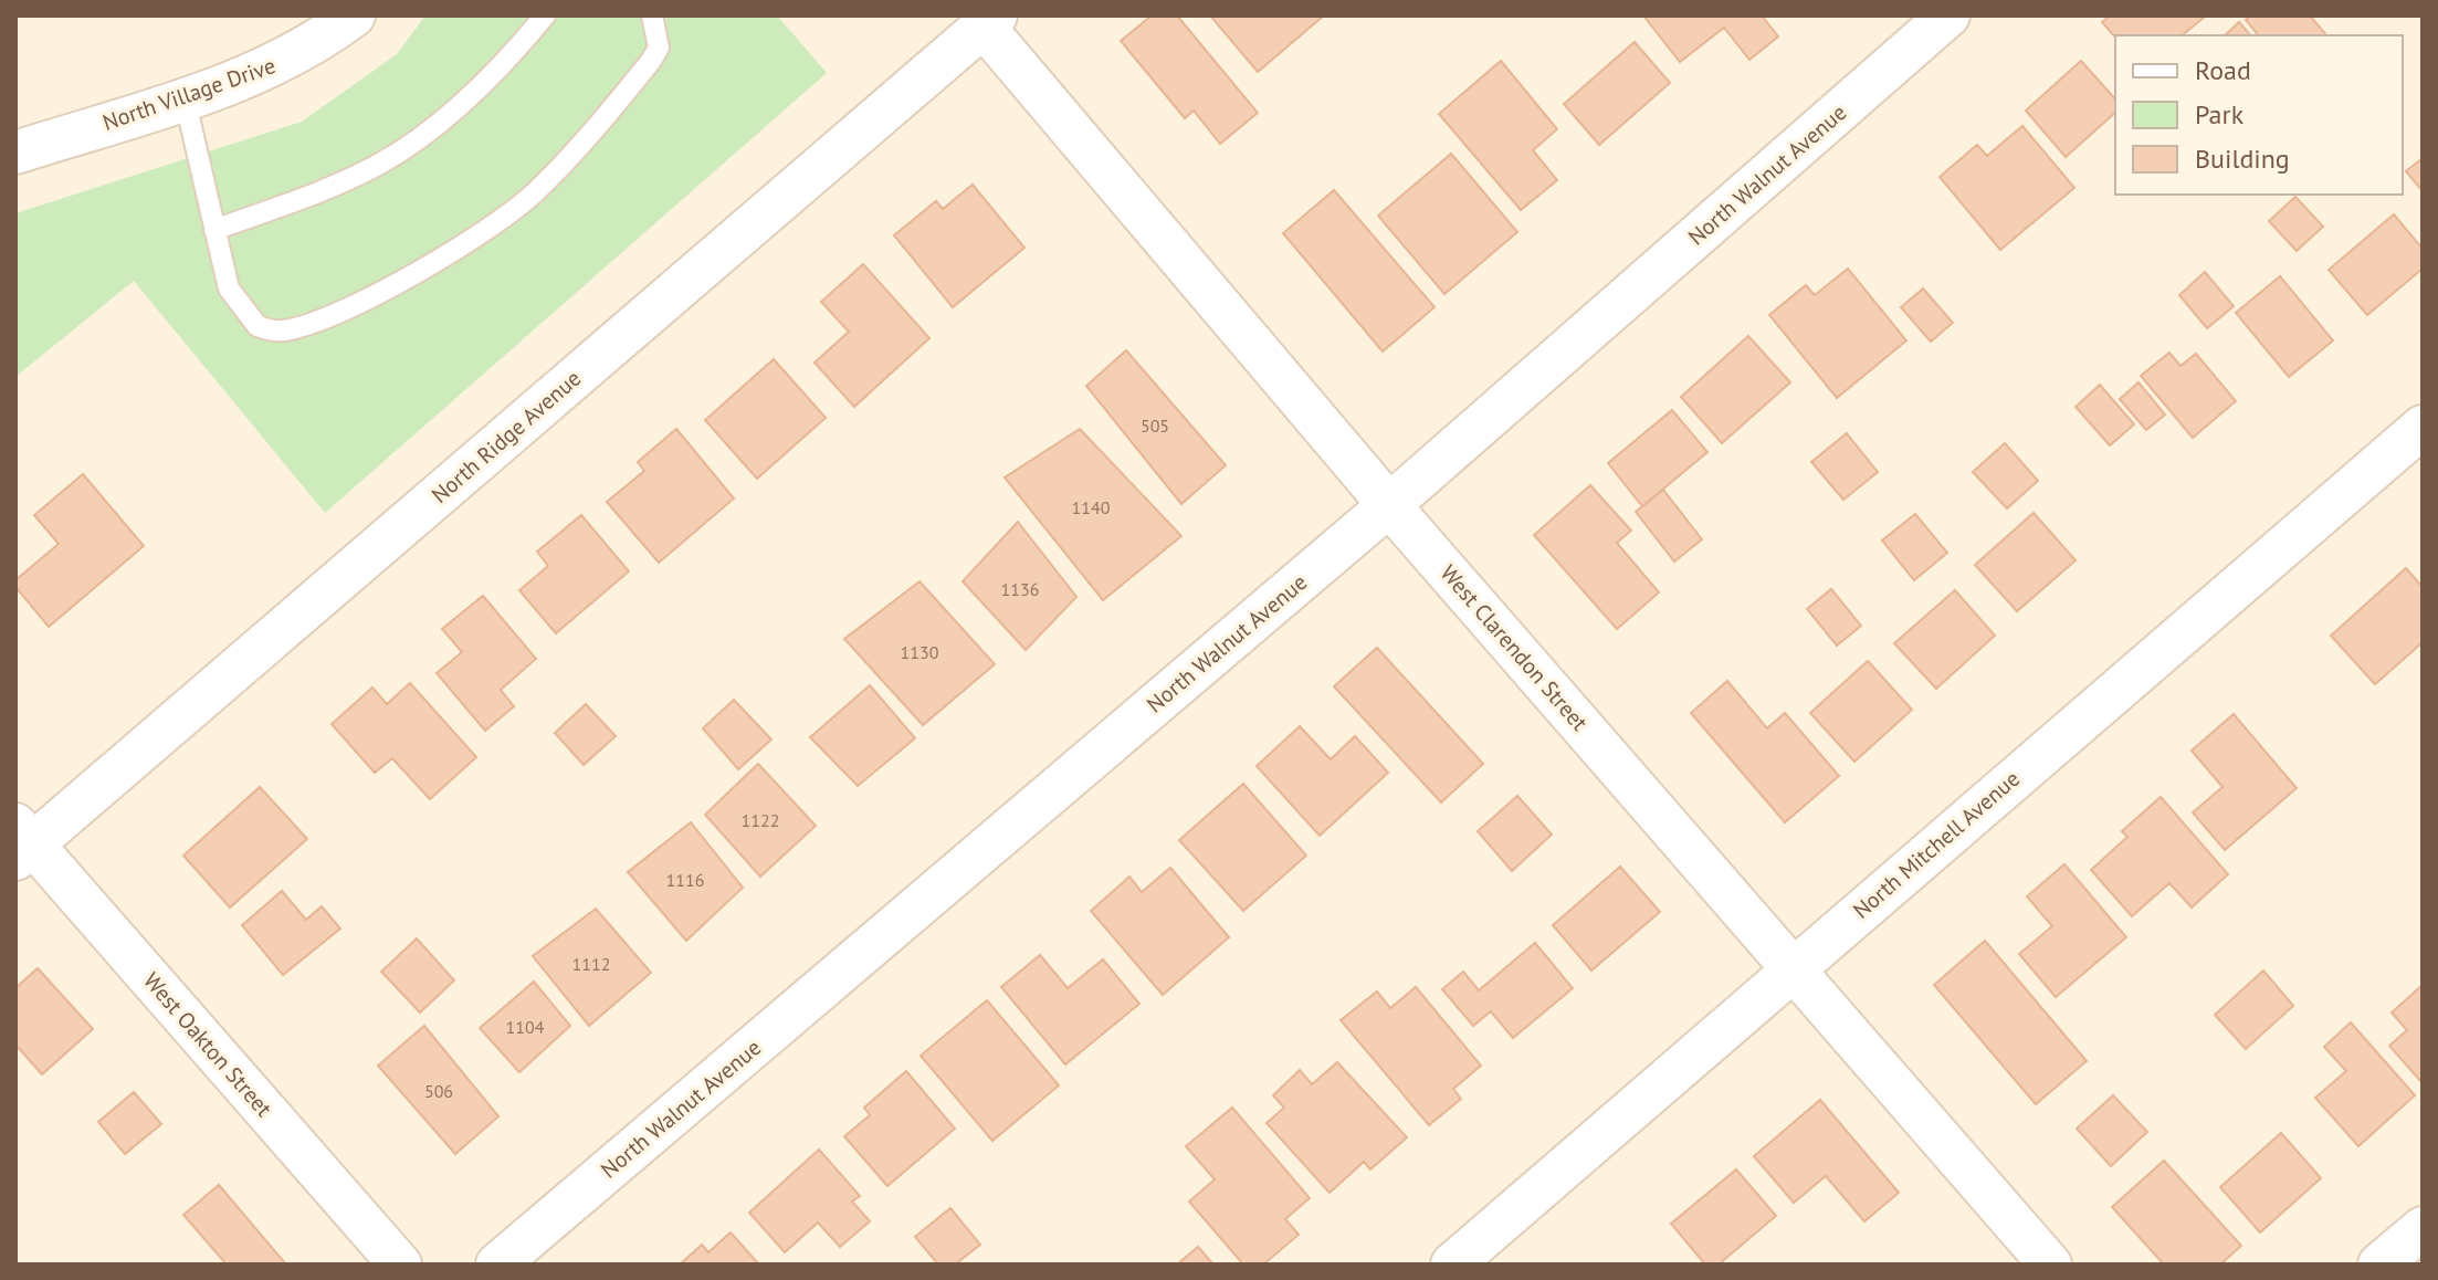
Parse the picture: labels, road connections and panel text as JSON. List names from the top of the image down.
{
  "streets": {
    "street": [
      "North Village Drive",
      "North Walnut Avenue",
      "North Ridge Avenue",
      "West Clarendon Street",
      "North Mitchell Avenue",
      "West Oakton Street"
    ]
  },
  "crossings": [
    ["North Walnut Avenue", "West Clarendon Street"],
    ["North Ridge Avenue", "West Clarendon Street"],
    ["North Ridge Avenue", "West Oakton Street"],
    ["West Clarendon Street", "North Mitchell Avenue"]
  ],
  "house_numbers": [
    "505",
    "1140",
    "1136",
    "1130",
    "1122",
    "1116",
    "1112",
    "1104",
    "506"
  ],
  "legend": ["Road", "Park", "Building"]
}
